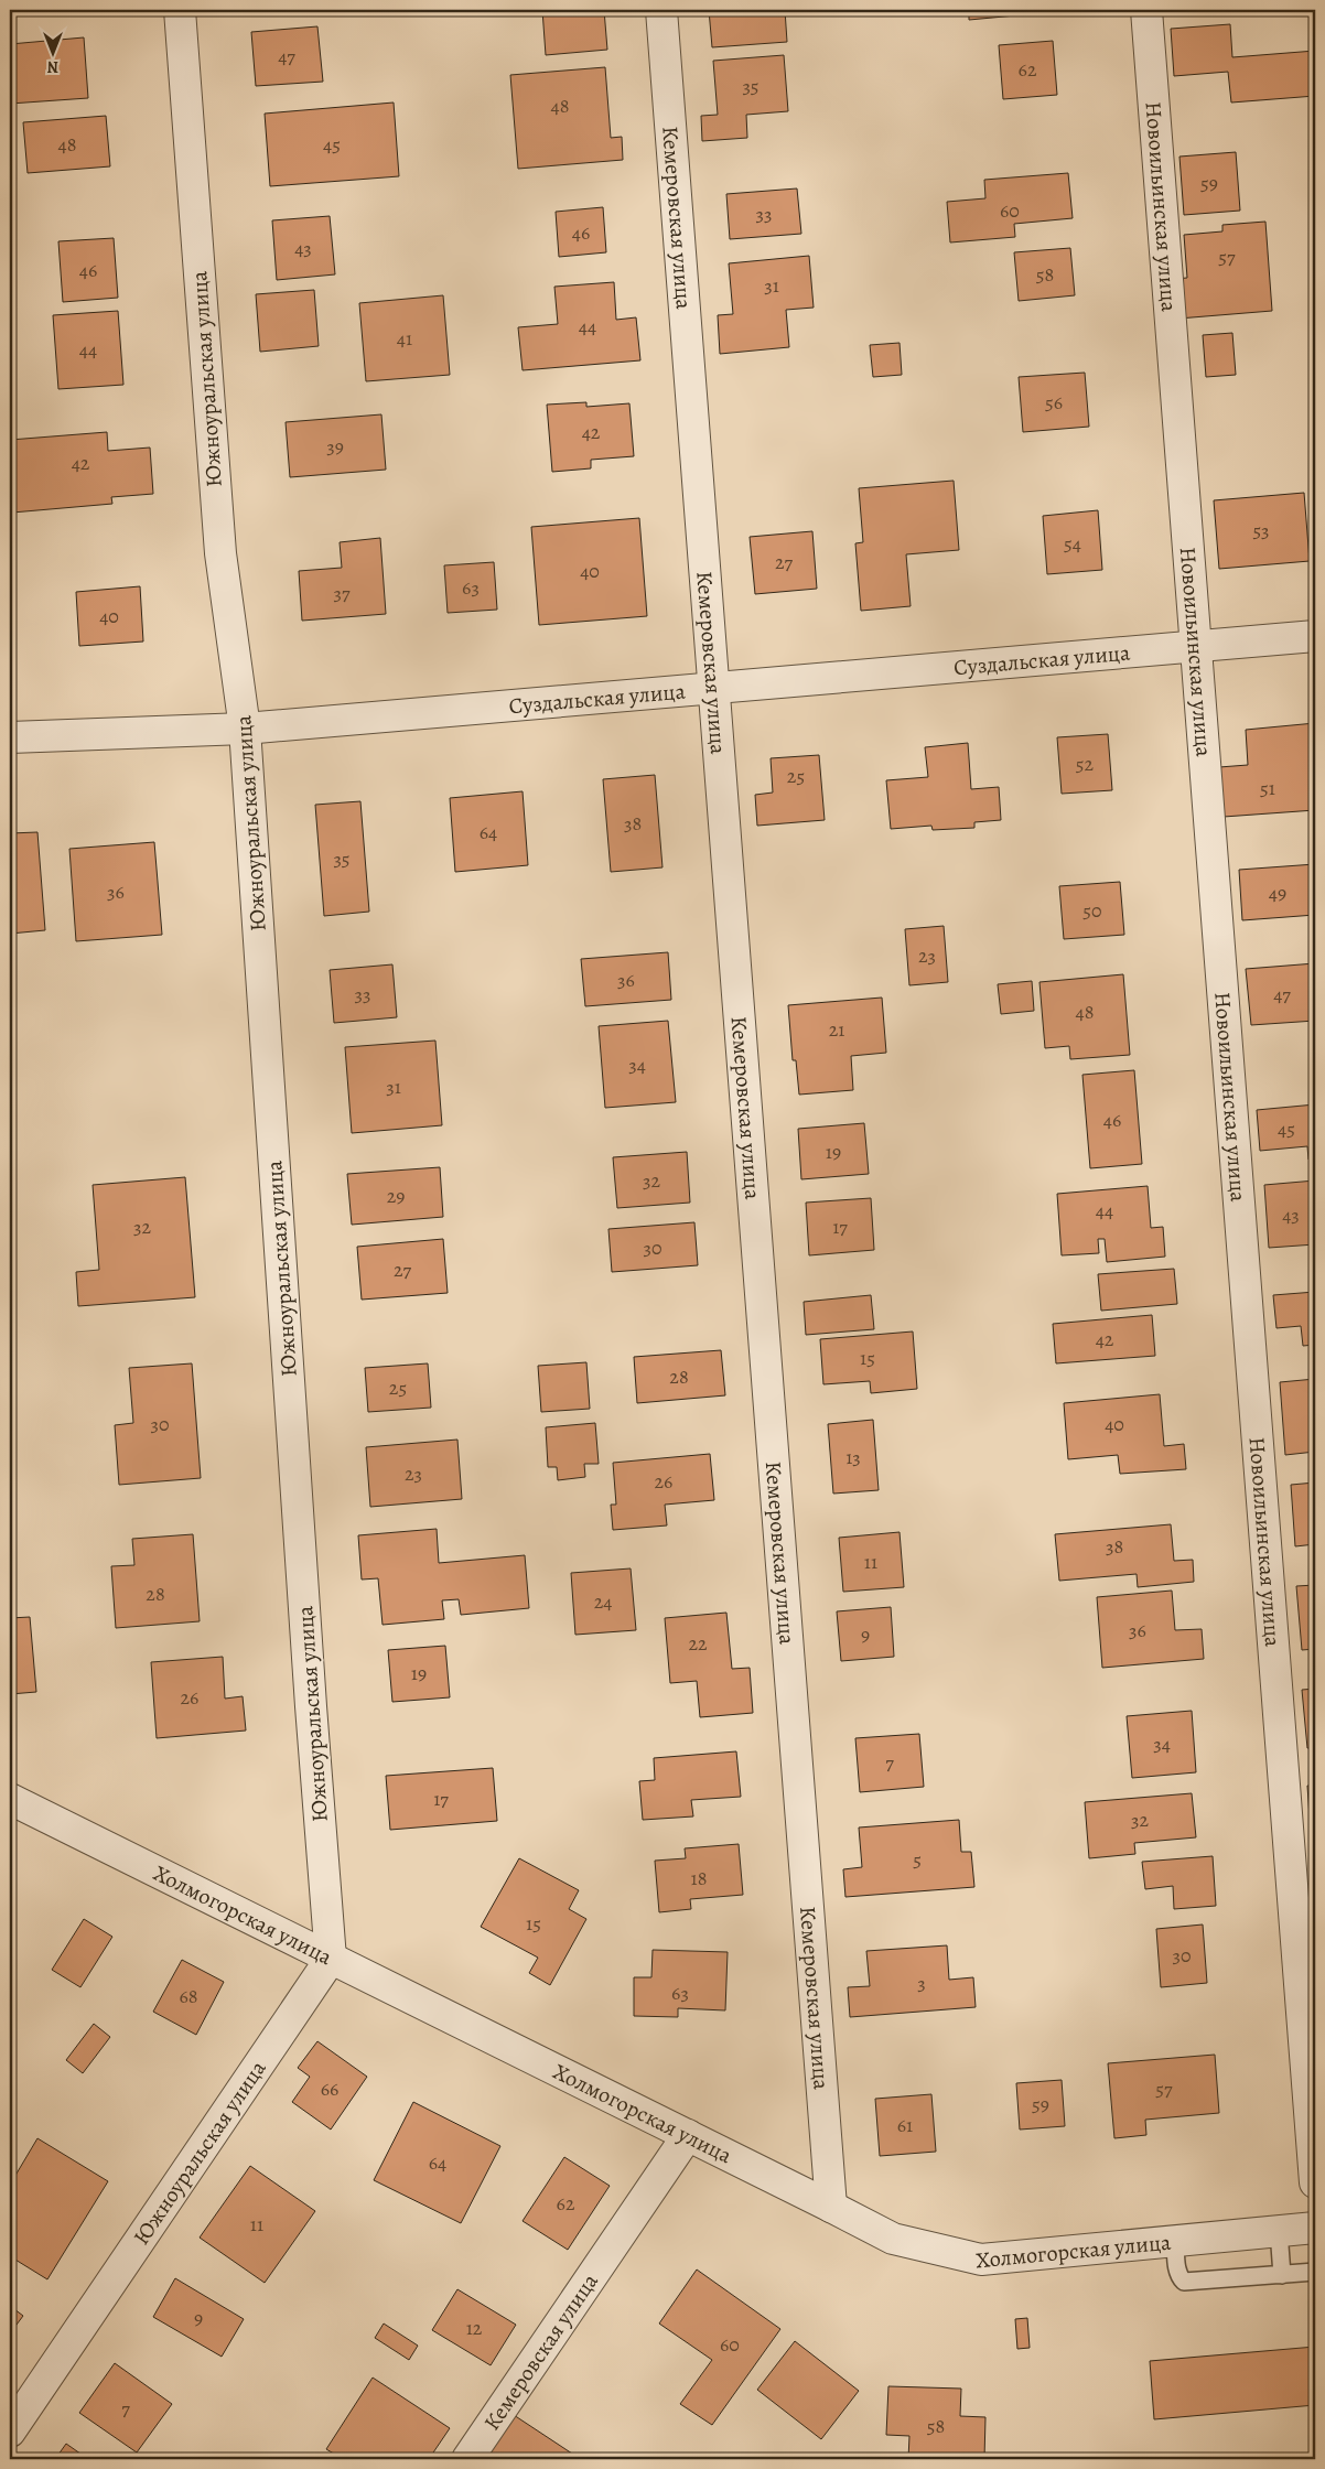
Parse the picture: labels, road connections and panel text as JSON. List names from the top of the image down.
{
  "streets": {
    "street": [
      "Новоильинская улица",
      "Кемеровская улица",
      "Южноуральская улица",
      "Суздальская улица",
      "Холмогорская улица"
    ]
  },
  "crossings": [
    ["Новоильинская улица", "Суздальская улица"],
    ["Кемеровская улица", "Суздальская улица"],
    ["Кемеровская улица", "Холмогорская улица"],
    ["Южноуральская улица", "Суздальская улица"],
    ["Южноуральская улица", "Холмогорская улица"]
  ],
  "house_numbers": [
    "47",
    "62",
    "35",
    "48",
    "48",
    "45",
    "59",
    "60",
    "33",
    "46",
    "43",
    "57",
    "46",
    "58",
    "31",
    "44",
    "41",
    "44",
    "56",
    "42",
    "39",
    "42",
    "53",
    "54",
    "27",
    "40",
    "63",
    "37",
    "40",
    "52",
    "25",
    "51",
    "38",
    "64",
    "35",
    "36",
    "49",
    "50",
    "23",
    "36",
    "33",
    "47",
    "48",
    "21",
    "34",
    "31",
    "46",
    "45",
    "19",
    "32",
    "29",
    "44",
    "43",
    "32",
    "17",
    "30",
    "27",
    "42",
    "15",
    "28",
    "25",
    "30",
    "40",
    "13",
    "23",
    "26",
    "38",
    "11",
    "28",
    "24",
    "36",
    "9",
    "22",
    "19",
    "26",
    "34",
    "7",
    "17",
    "32",
    "5",
    "18",
    "15",
    "30",
    "3",
    "63",
    "68",
    "66",
    "57",
    "59",
    "61",
    "64",
    "62",
    "11",
    "9",
    "12",
    "60",
    "7",
    "58"
  ],
  "north": "bottom"
}
